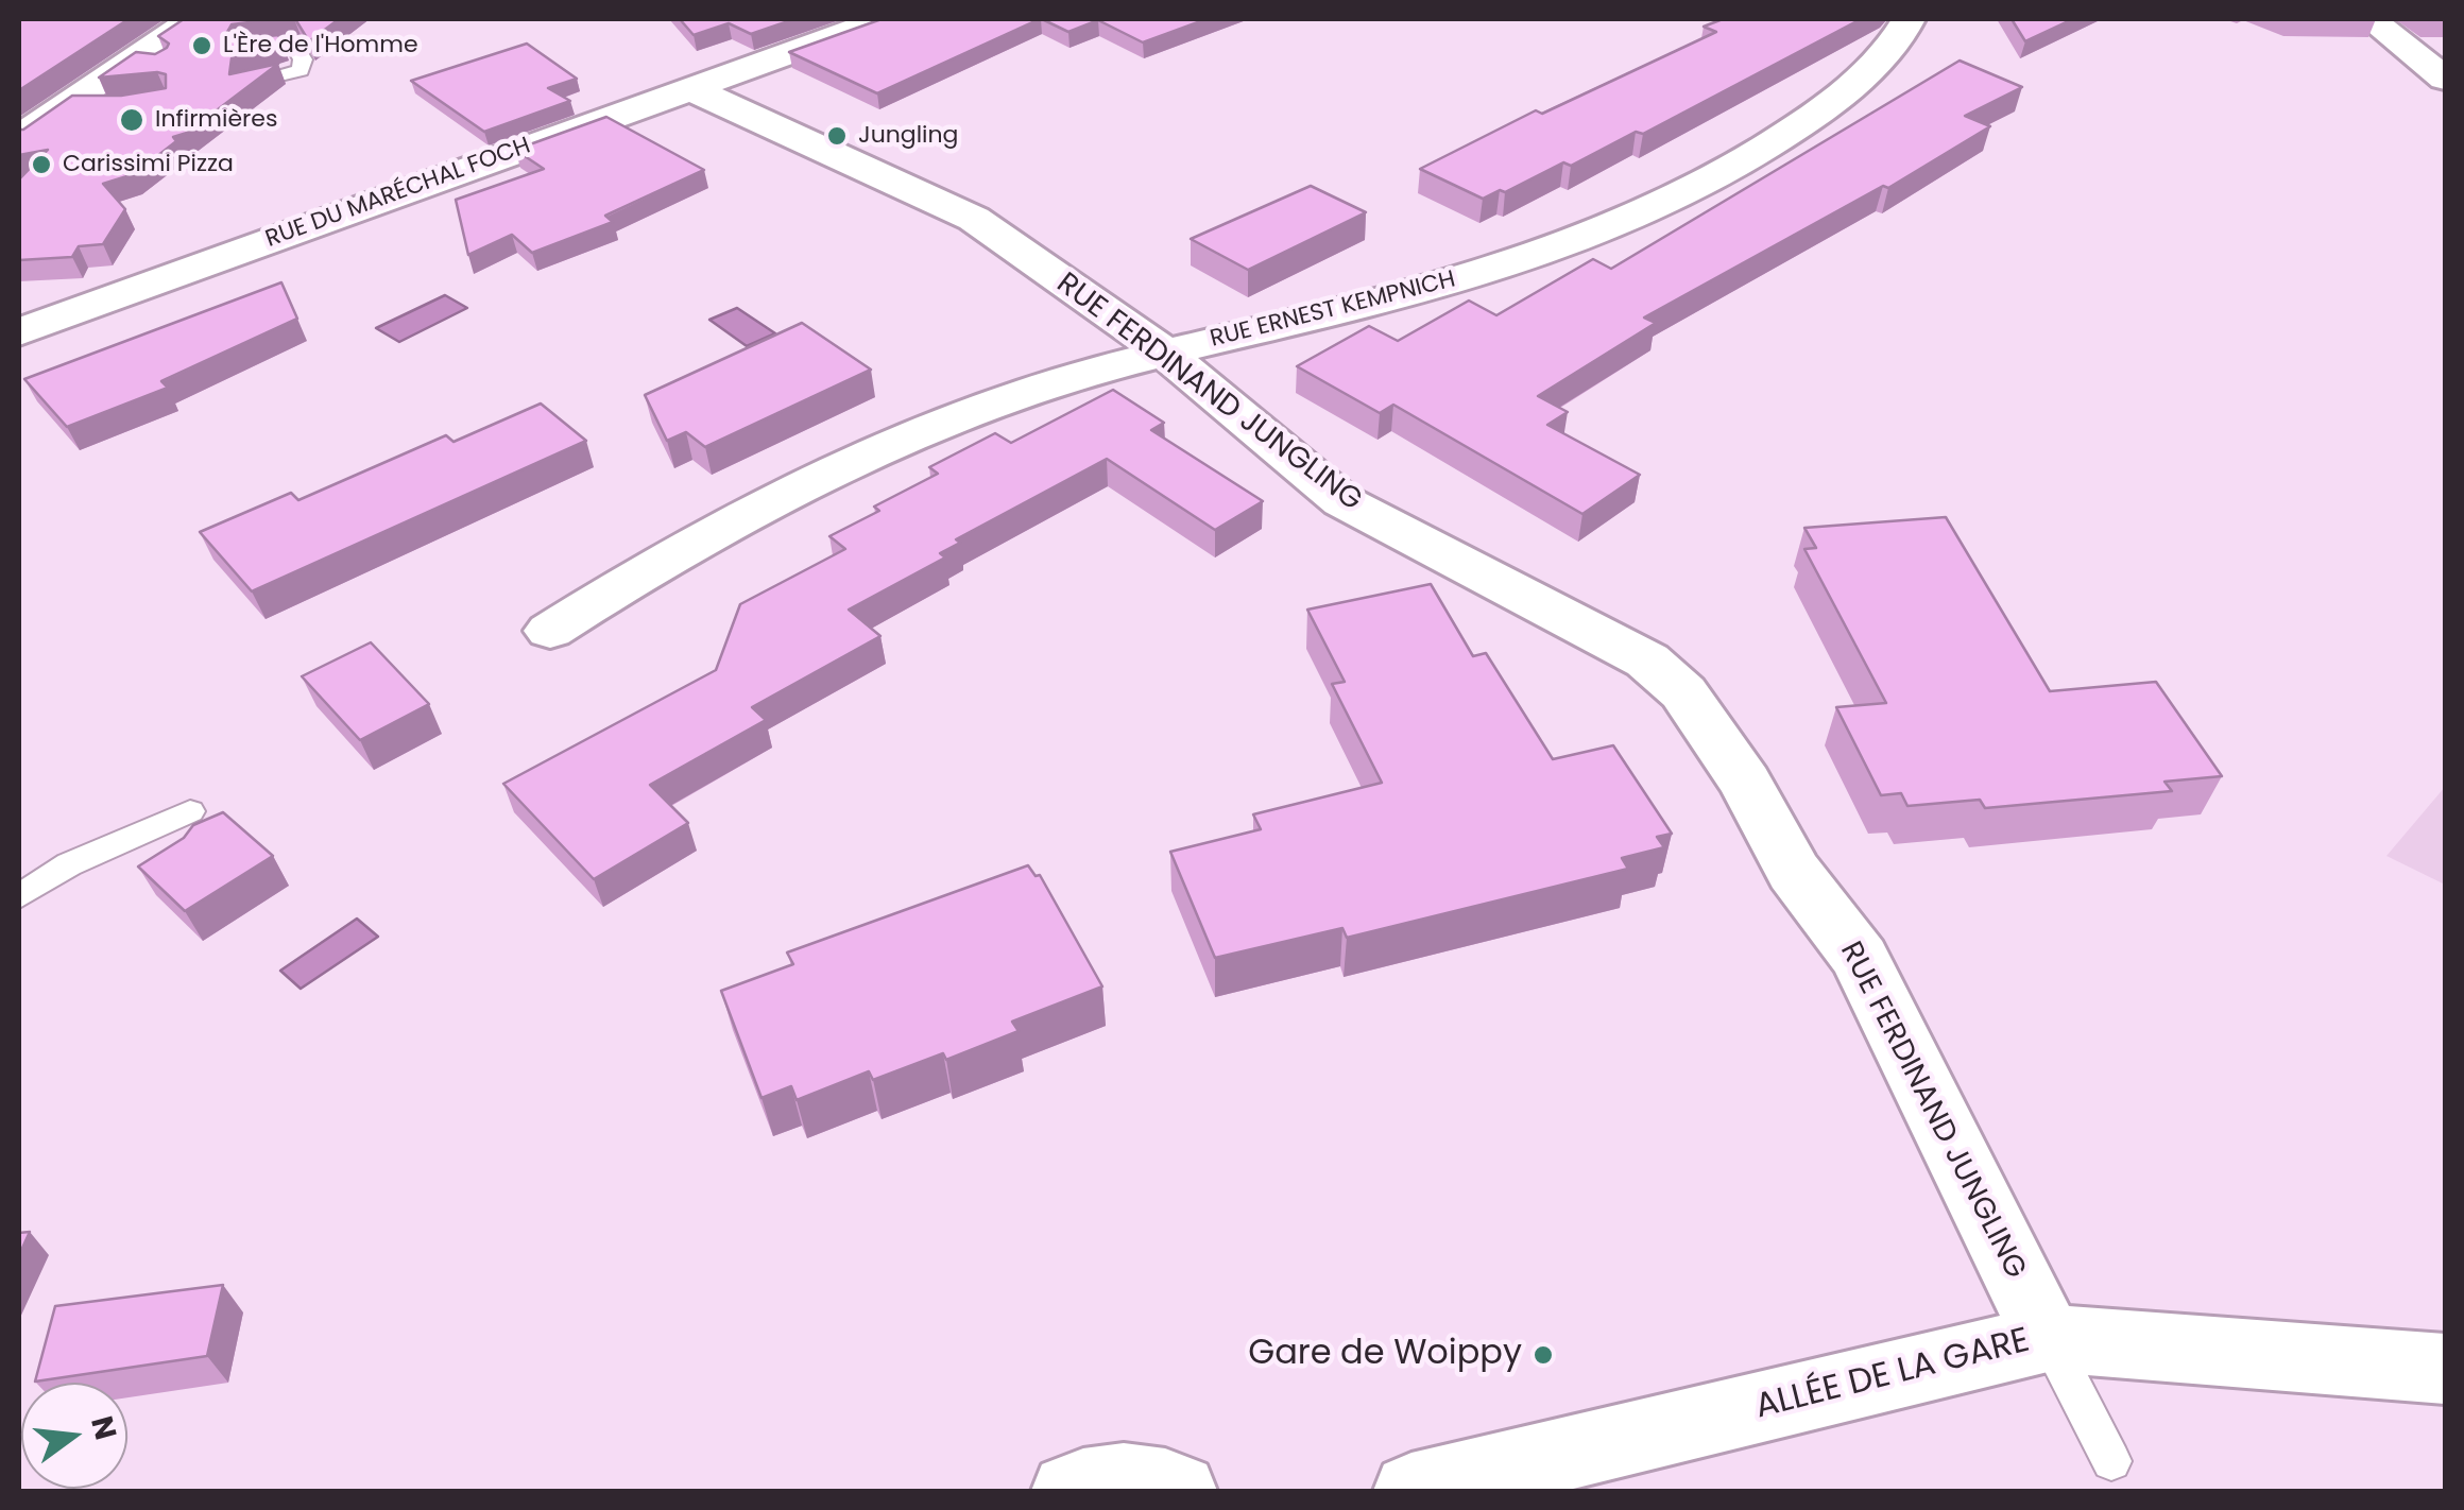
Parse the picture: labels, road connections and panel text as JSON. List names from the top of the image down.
{
  "streets": {
    "street": [
      "RUE DU MARÉCHAL FOCH",
      "RUE ERNEST KEMPNICH",
      "RUE FERDINAND JUNGLING",
      "ALLÉE DE LA GARE"
    ]
  },
  "crossings": [
    ["RUE DU MARÉCHAL FOCH", "RUE FERDINAND JUNGLING"],
    ["RUE ERNEST KEMPNICH", "RUE FERDINAND JUNGLING"],
    ["RUE FERDINAND JUNGLING", "ALLÉE DE LA GARE"]
  ],
  "places": [
    "L'Ère de l'Homme",
    "Infirmières",
    "Jungling",
    "Carissimi Pizza",
    "Gare de Woippy"
  ],
  "north": "right"
}
